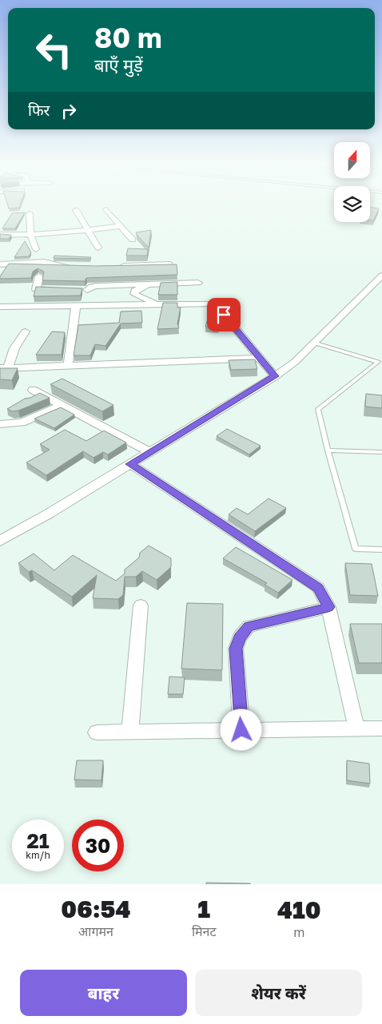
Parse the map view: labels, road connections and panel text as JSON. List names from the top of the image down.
{
  "north": "top",
  "page": {
    "turn": ["80 m", "बाएँ मुड़ें"],
    "then": "फिर",
    "speed": "21 km/h",
    "limit": "30",
    "eta": [
      "06:54",
      "आगमन",
      "1",
      "मिनट",
      "410",
      "m"
    ],
    "buttons": ["बाहर", "शेयर करें"]
  }
}
